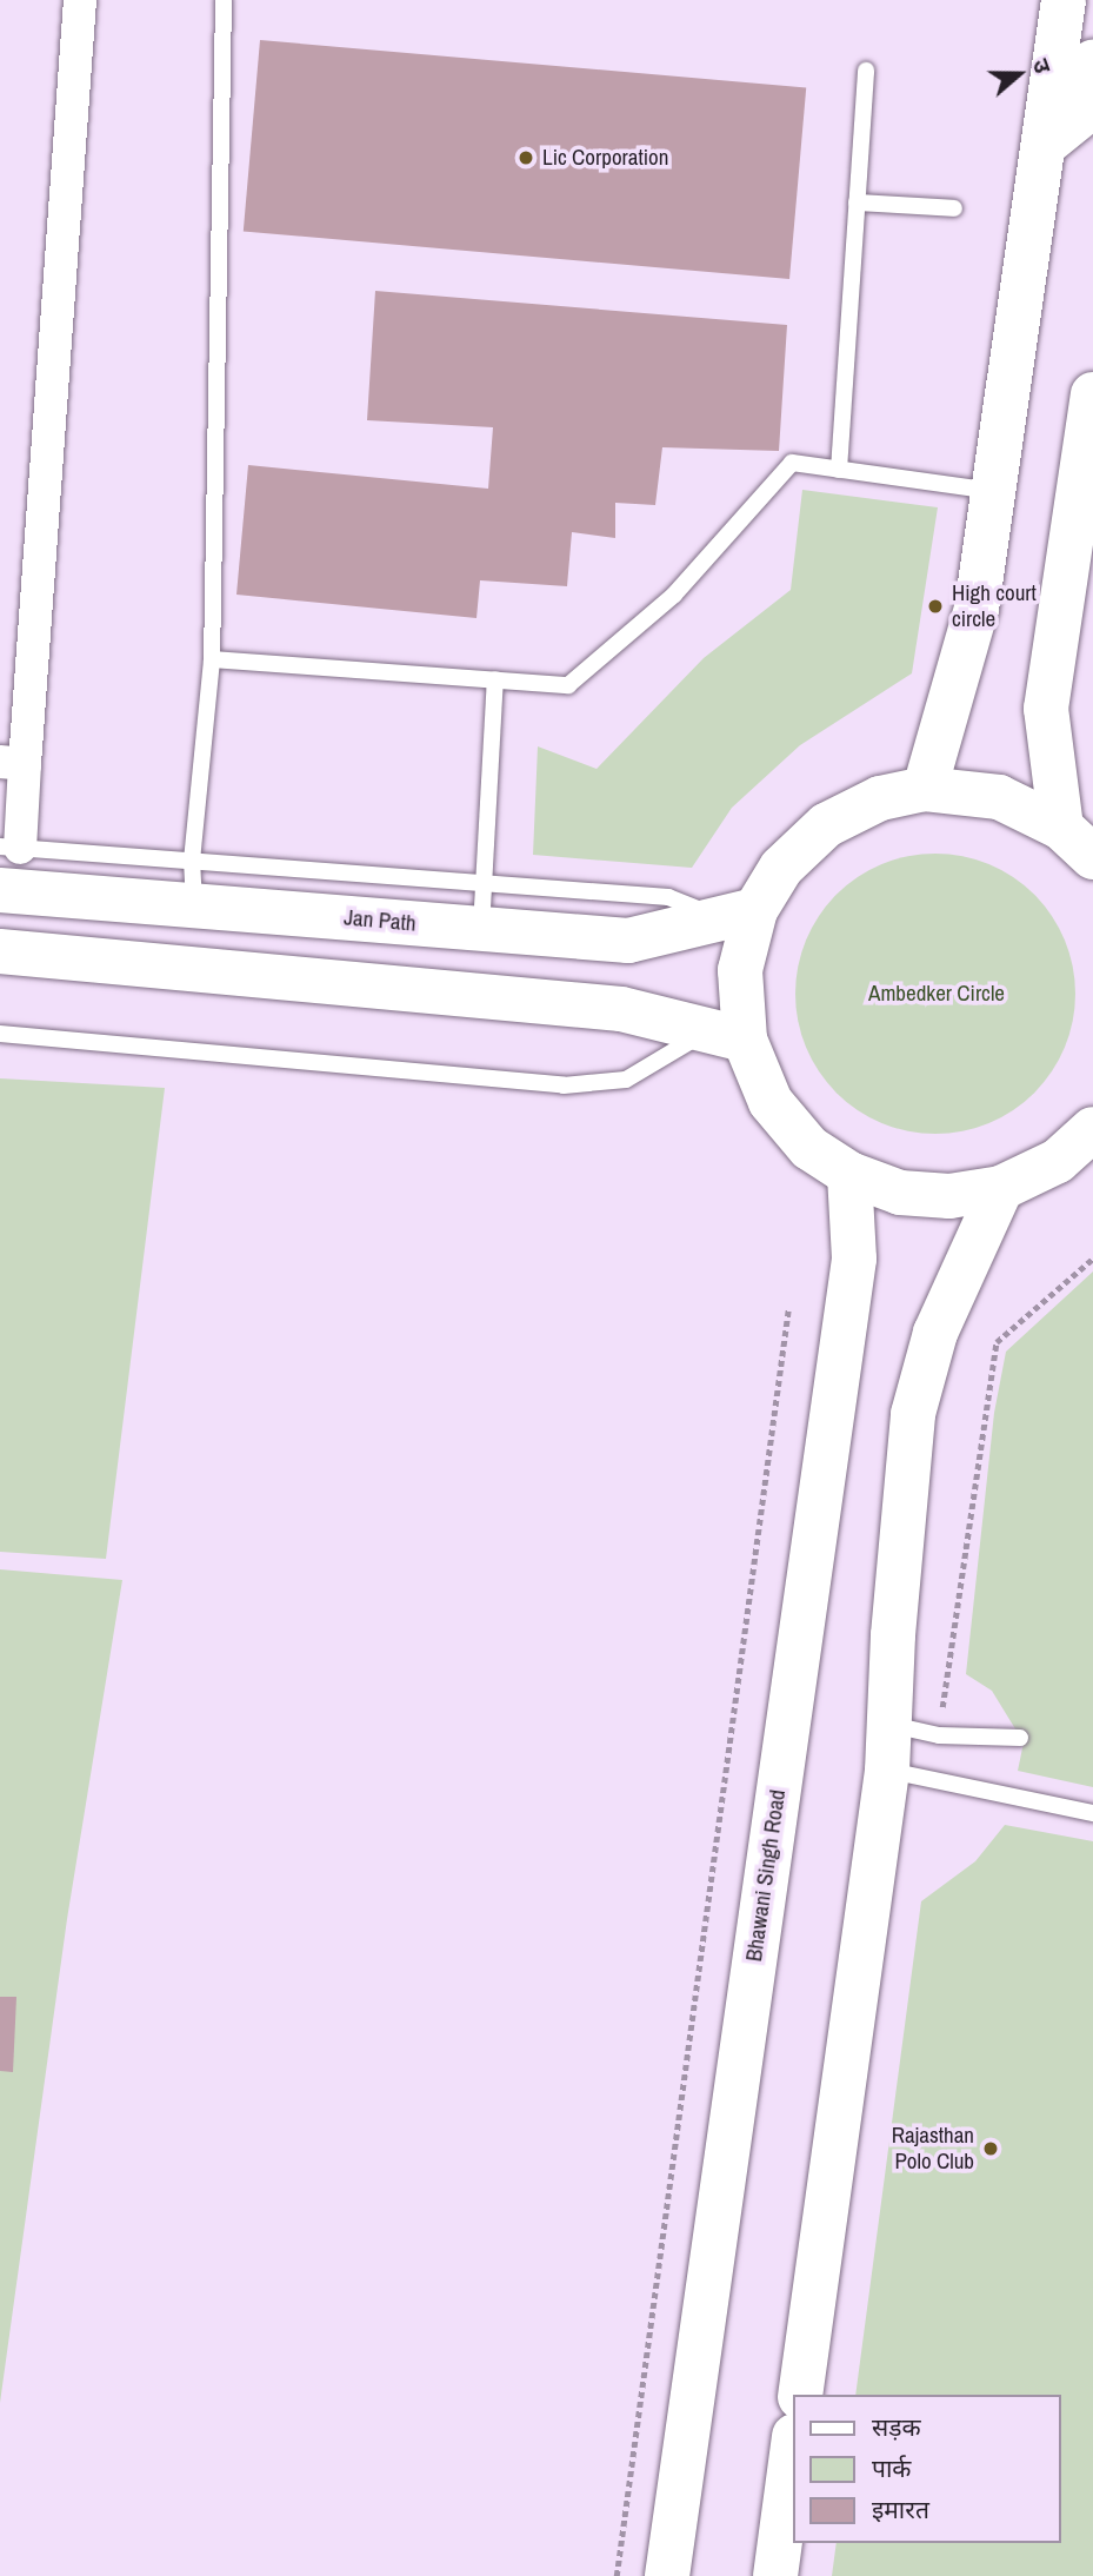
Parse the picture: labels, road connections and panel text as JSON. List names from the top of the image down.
{
  "streets": {
    "main road": ["Jan Path", "Bhawani Singh Road"]
  },
  "parks": ["Ambedker Circle"],
  "places": ["Lic Corporation", "High court circle", "Rajasthan Polo Club"],
  "legend": ["सड़क", "पार्क", "इमारत"],
  "north": "right"
}
